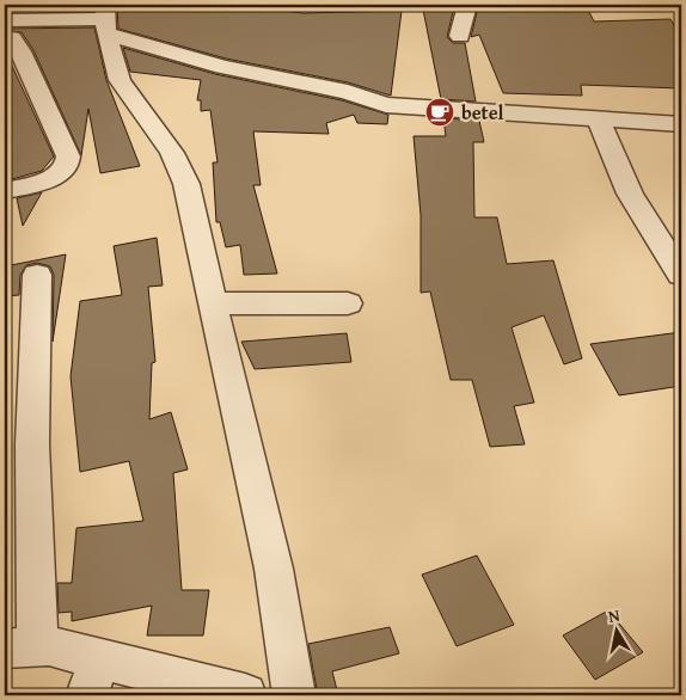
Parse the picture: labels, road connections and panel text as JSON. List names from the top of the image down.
{
  "places": {
    "cafe": ["betel"]
  },
  "north": "top"
}
